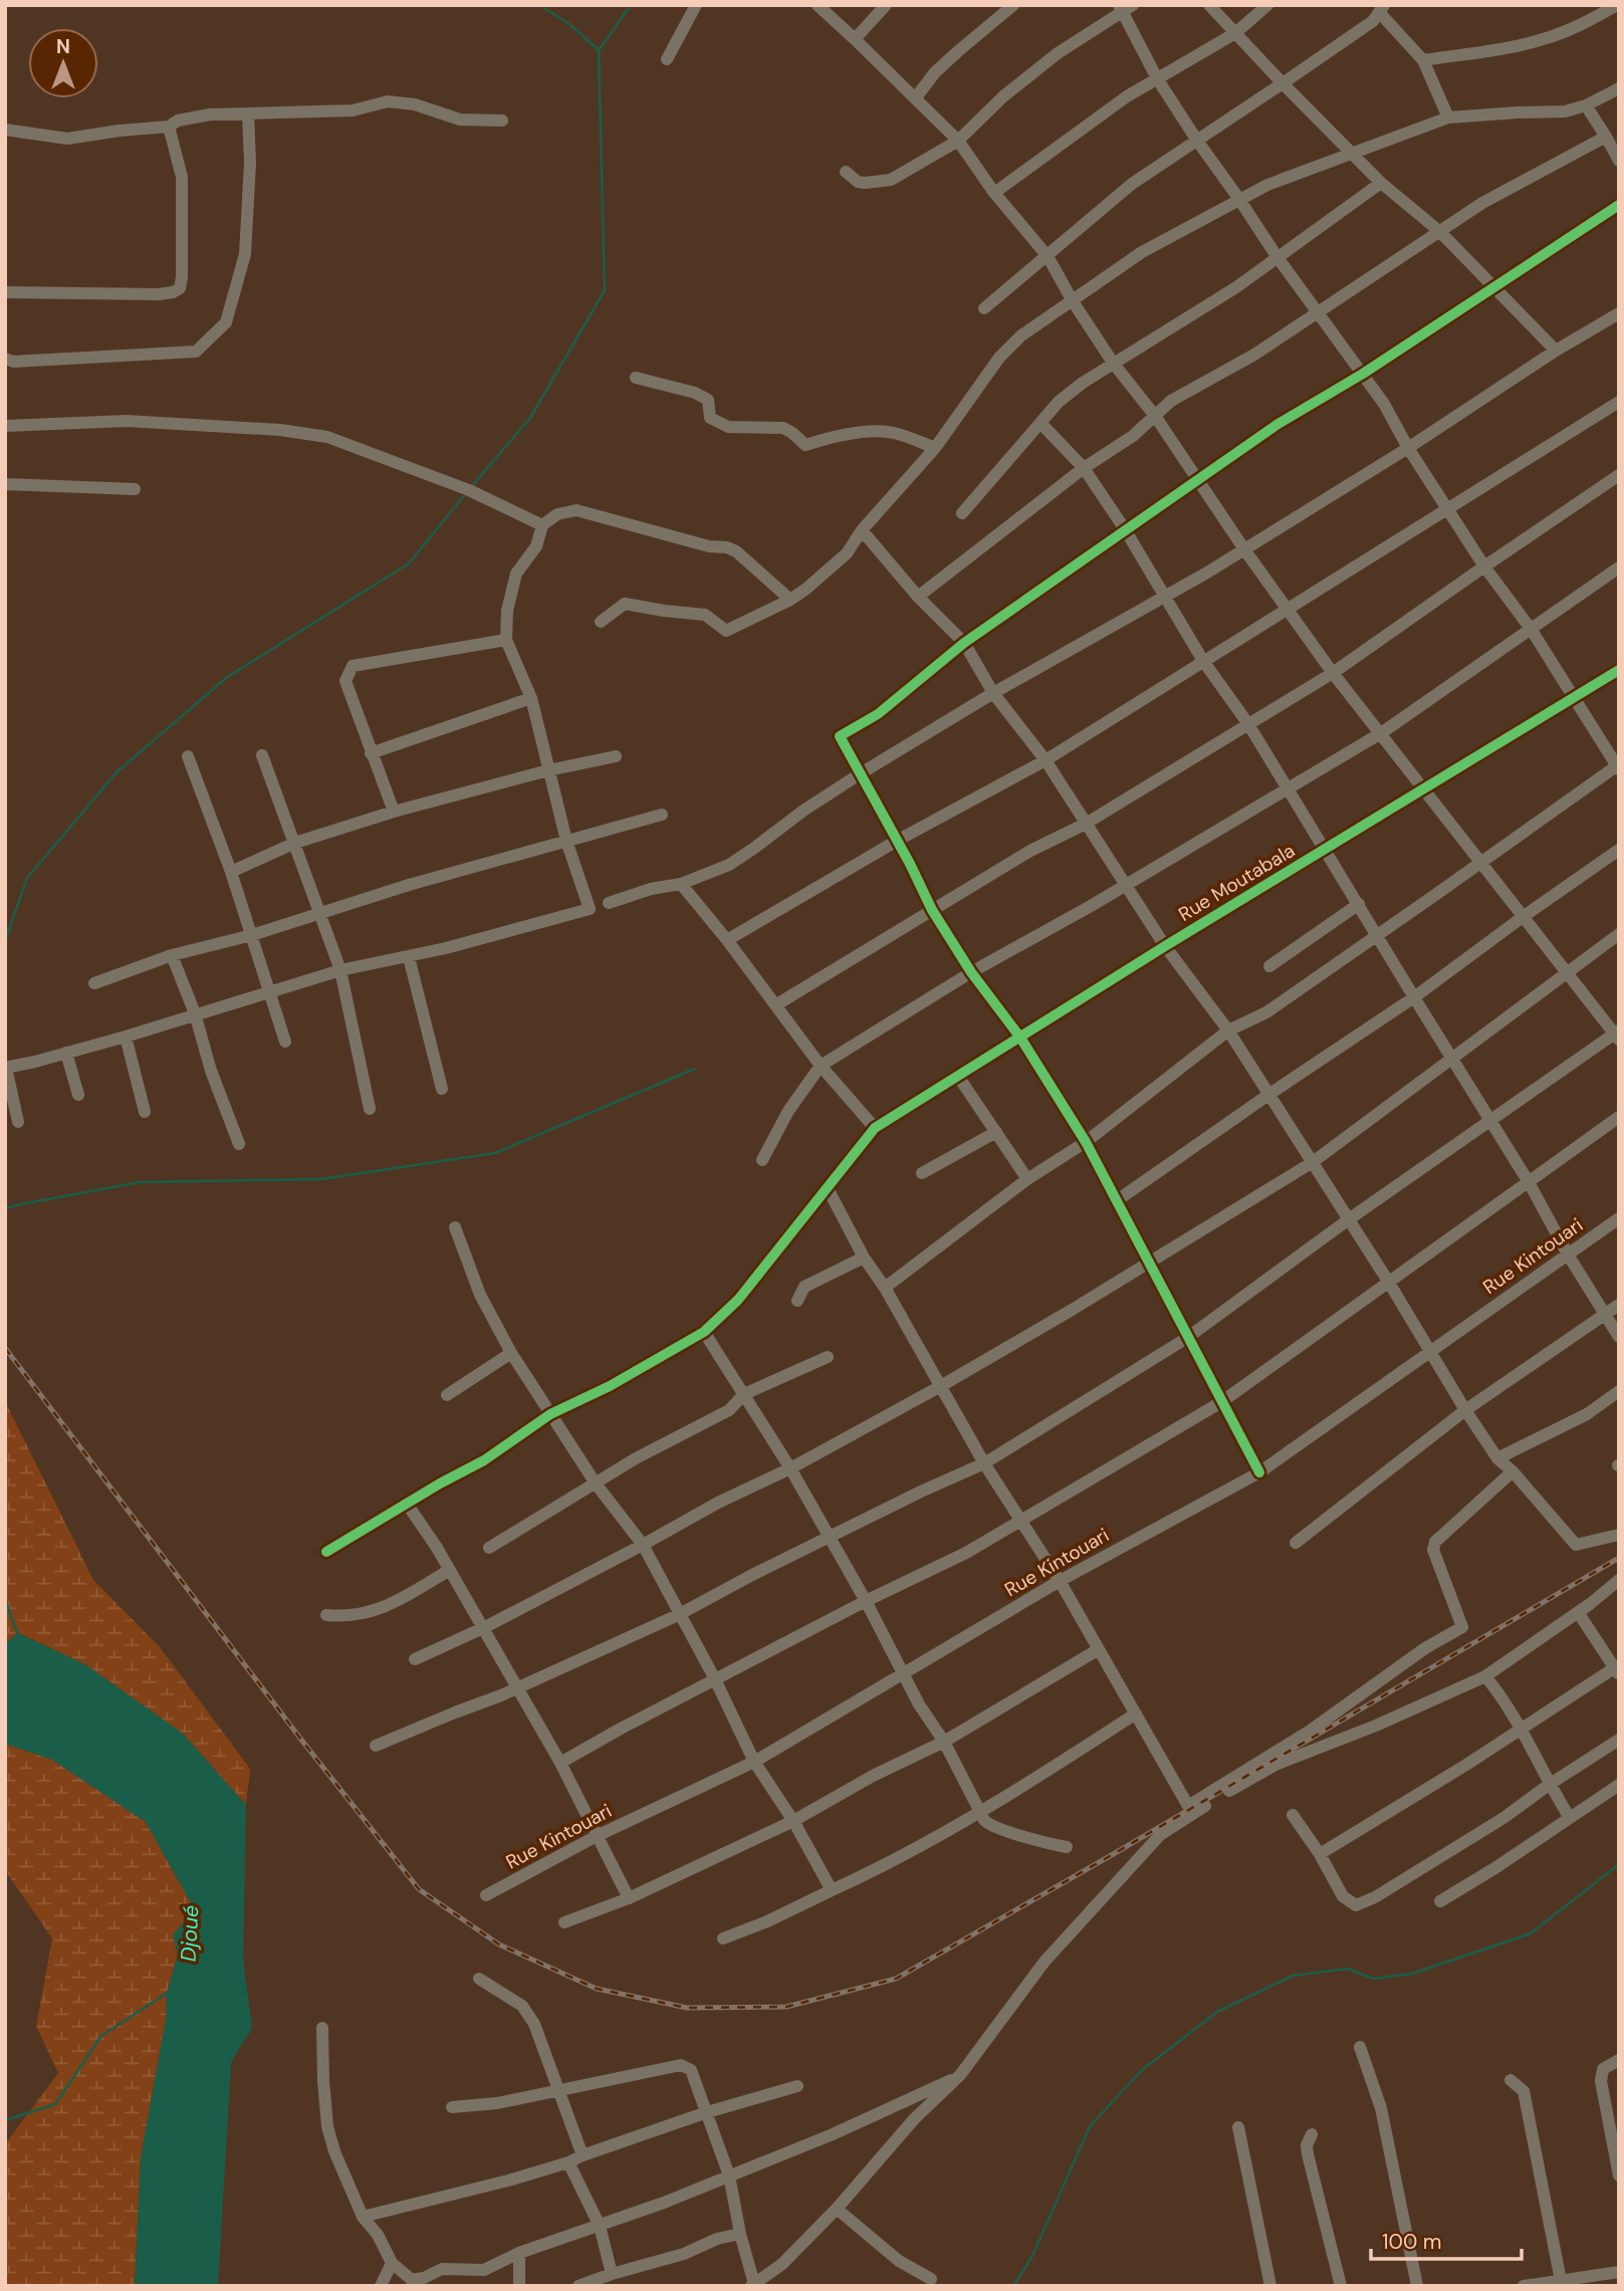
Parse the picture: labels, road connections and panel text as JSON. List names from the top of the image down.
{
  "streets": {
    "street": ["Rue Moutabala", "Rue Kintouari"]
  },
  "water": ["Djoué"],
  "scale_bar": "100 m",
  "north": "top"
}
